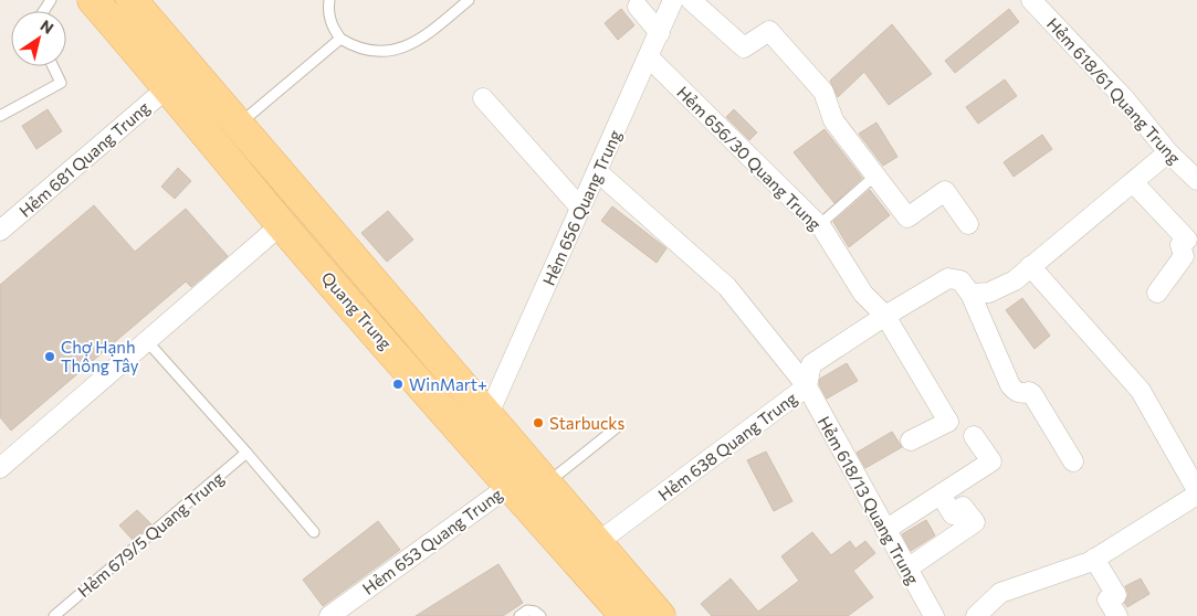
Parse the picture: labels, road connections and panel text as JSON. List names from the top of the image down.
{
  "streets": {
    "main road": ["Quang Trung"],
    "street": [
      "Hẻm 618/61 Quang Trung",
      "Hẻm 656/30 Quang Trung",
      "Hẻm 681 Quang Trung",
      "Hẻm 656 Quang Trung",
      "Hẻm 638 Quang Trung",
      "Hẻm 618/13 Quang Trung",
      "Hẻm 653 Quang Trung"
    ],
    "lane": ["Hẻm 679/5 Quang Trung"]
  },
  "crossings": [
    ["Hẻm 656/30 Quang Trung", "Hẻm 656 Quang Trung"],
    ["Hẻm 656/30 Quang Trung", "Hẻm 638 Quang Trung"],
    ["Hẻm 681 Quang Trung", "Quang Trung"],
    ["Hẻm 656 Quang Trung", "Quang Trung"],
    ["Hẻm 656 Quang Trung", "Hẻm 618/13 Quang Trung"],
    ["Quang Trung", "Hẻm 638 Quang Trung"],
    ["Quang Trung", "Hẻm 653 Quang Trung"],
    ["Hẻm 638 Quang Trung", "Hẻm 618/13 Quang Trung"]
  ],
  "places": ["Chợ Hạnh Thông Tây", "WinMart+", "Starbucks"],
  "north": "top right"
}
